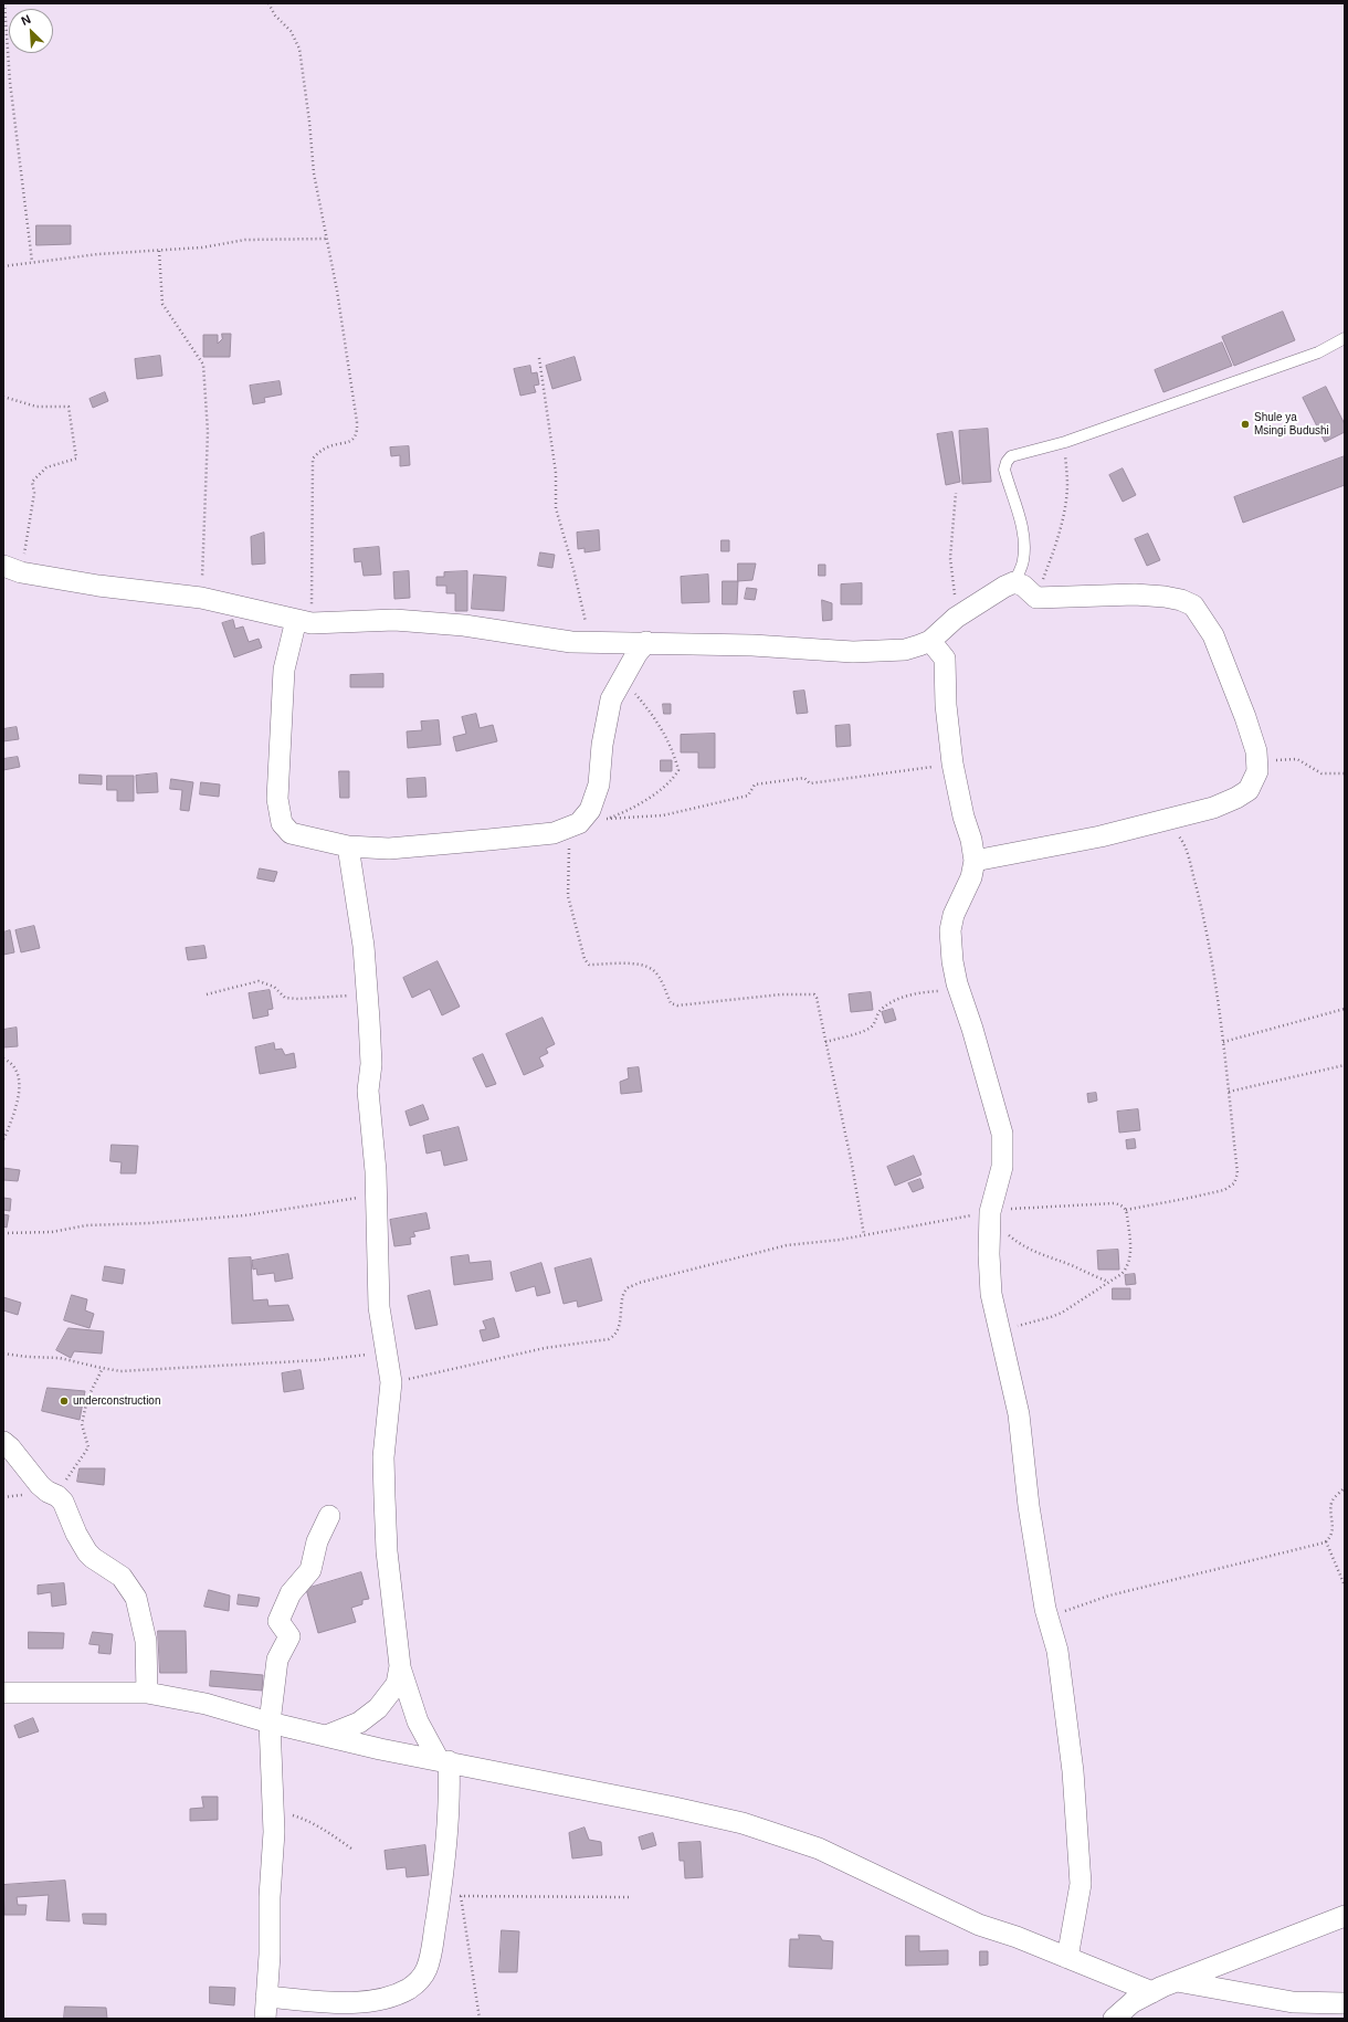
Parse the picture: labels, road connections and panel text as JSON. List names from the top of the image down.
{
  "places": ["Shule ya Msingi Budushi", "underconstruction"],
  "north": "top left"
}
